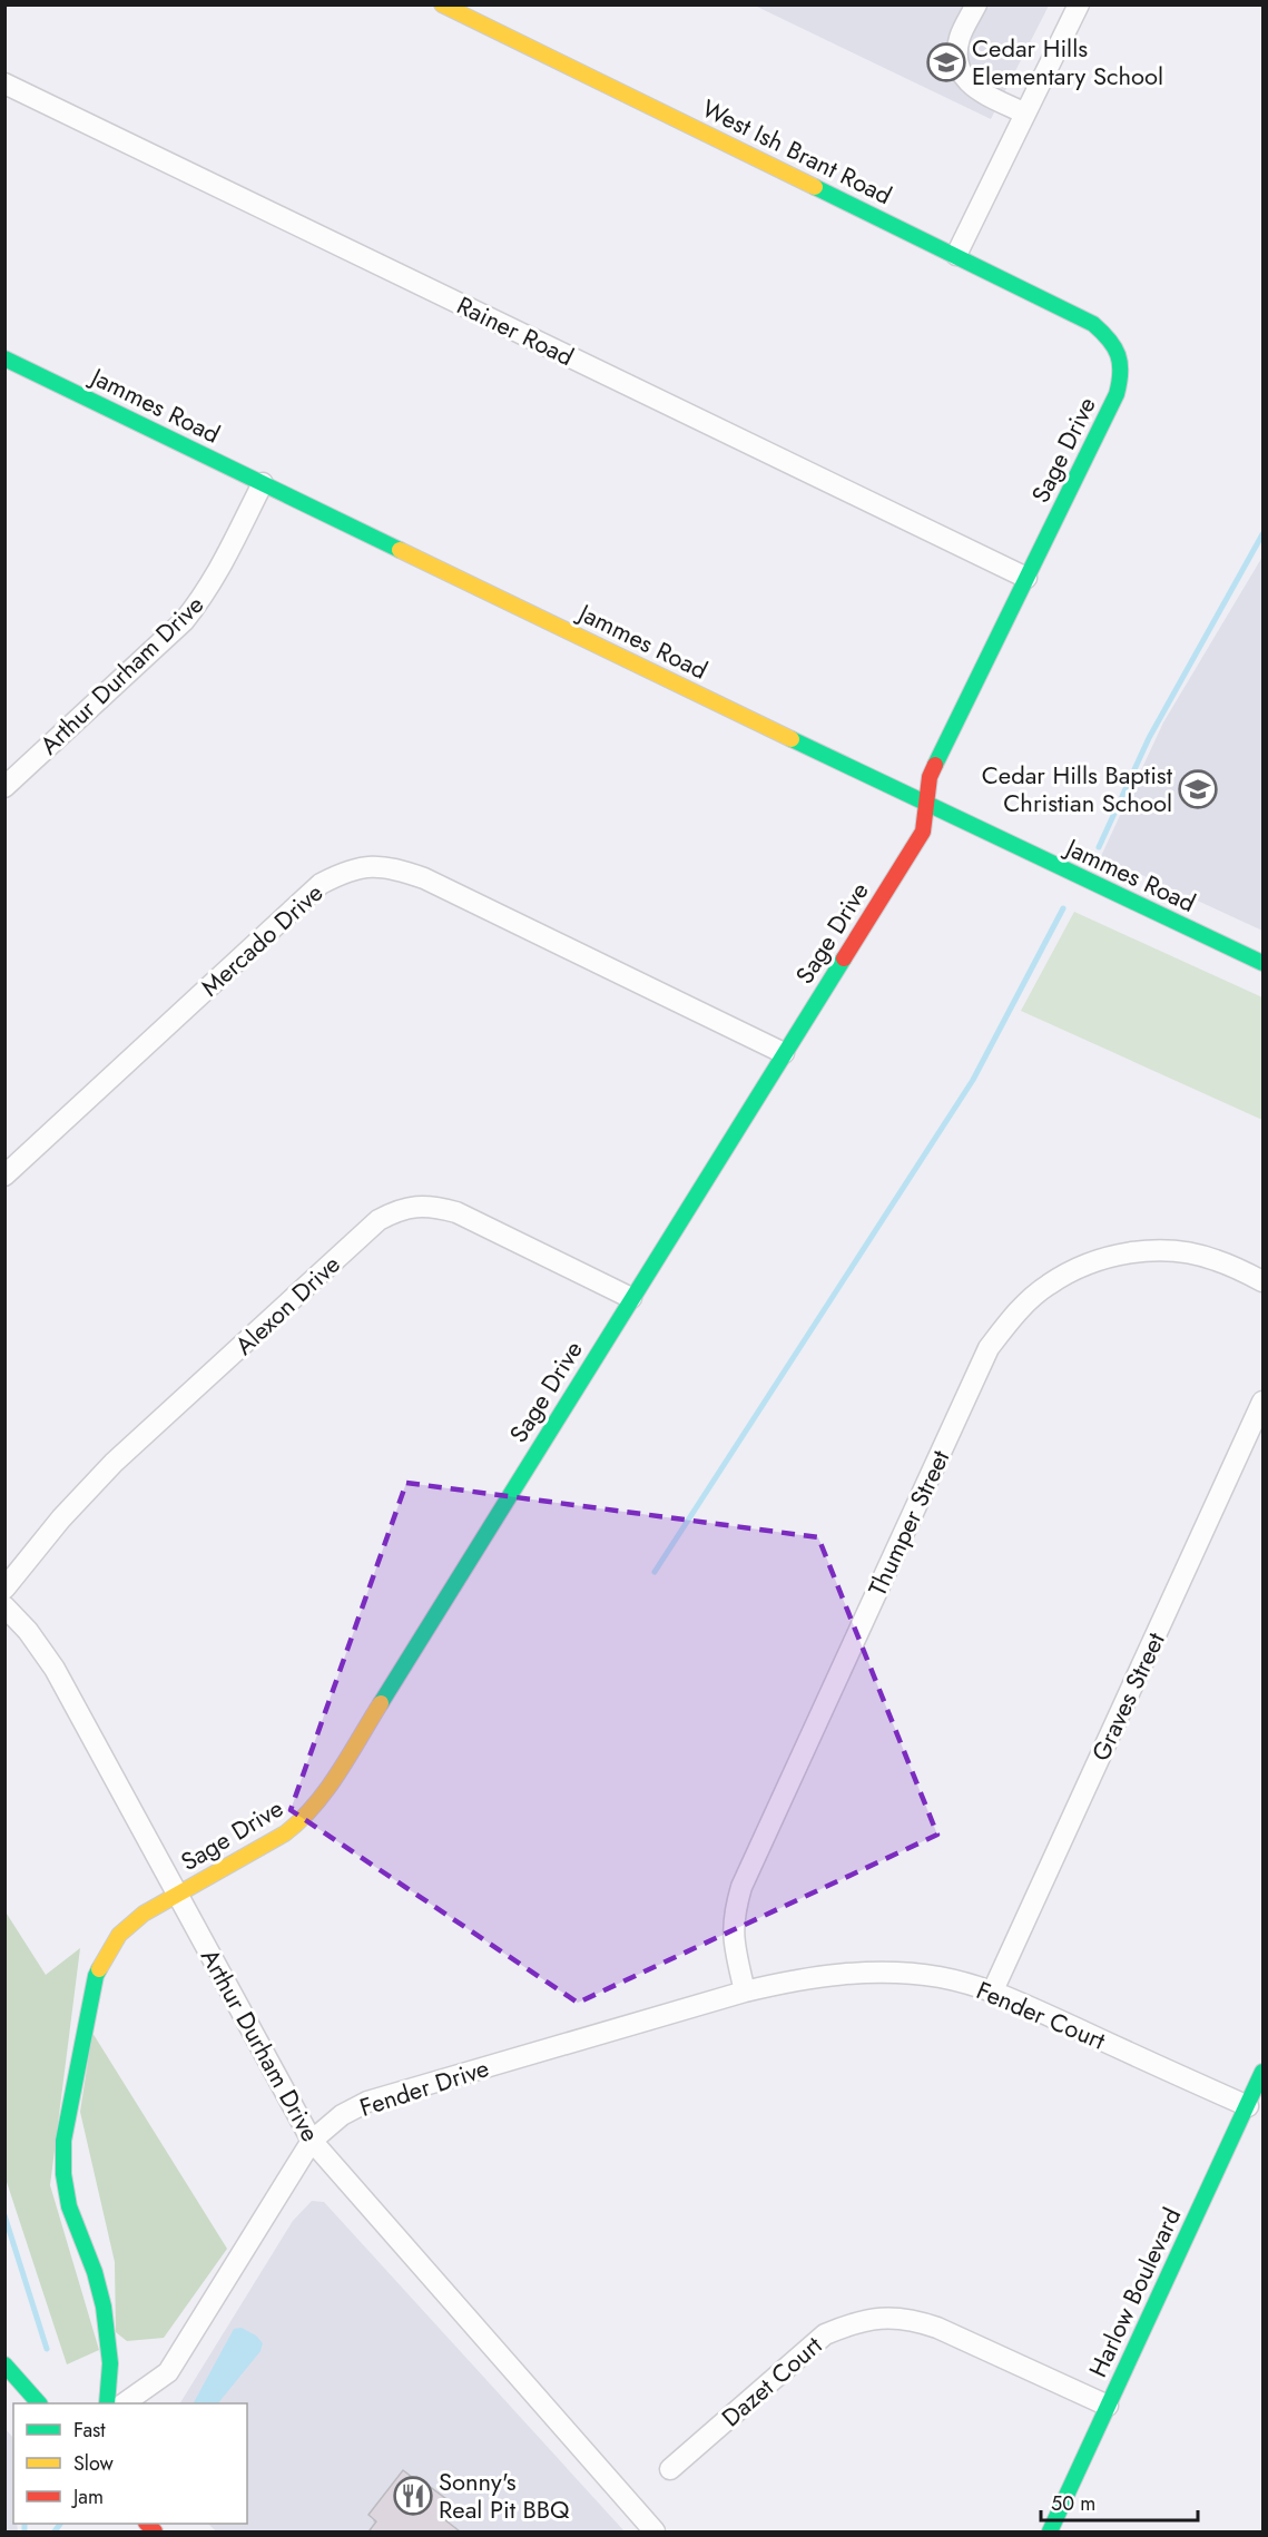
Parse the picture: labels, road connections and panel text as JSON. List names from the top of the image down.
{
  "streets": {
    "street": [
      "West Ish Brant Road",
      "Rainer Road",
      "Jammes Road",
      "Sage Drive",
      "Arthur Durham Drive",
      "Mercado Drive",
      "Alexon Drive",
      "Thumper Street",
      "Graves Street",
      "Fender Court",
      "Fender Drive",
      "Harlow Boulevard",
      "Dazet Court"
    ]
  },
  "crossings": [
    ["West Ish Brant Road", "Sage Drive"],
    ["Rainer Road", "Sage Drive"],
    ["Jammes Road", "Sage Drive"],
    ["Jammes Road", "Arthur Durham Drive"],
    ["Sage Drive", "Arthur Durham Drive"],
    ["Sage Drive", "Mercado Drive"],
    ["Sage Drive", "Alexon Drive"],
    ["Arthur Durham Drive", "Fender Drive"],
    ["Thumper Street", "Fender Court"],
    ["Thumper Street", "Fender Drive"],
    ["Graves Street", "Fender Court"],
    ["Fender Court", "Fender Drive"],
    ["Fender Court", "Harlow Boulevard"],
    ["Harlow Boulevard", "Dazet Court"]
  ],
  "places": {
    "school or university": ["Cedar Hills Elementary School", "Cedar Hills Baptist Christian School"],
    "restaurant": ["Sonny's Real Pit BBQ"]
  },
  "legend": ["Fast", "Slow", "Jam"],
  "scale_bar": "50 m"
}
